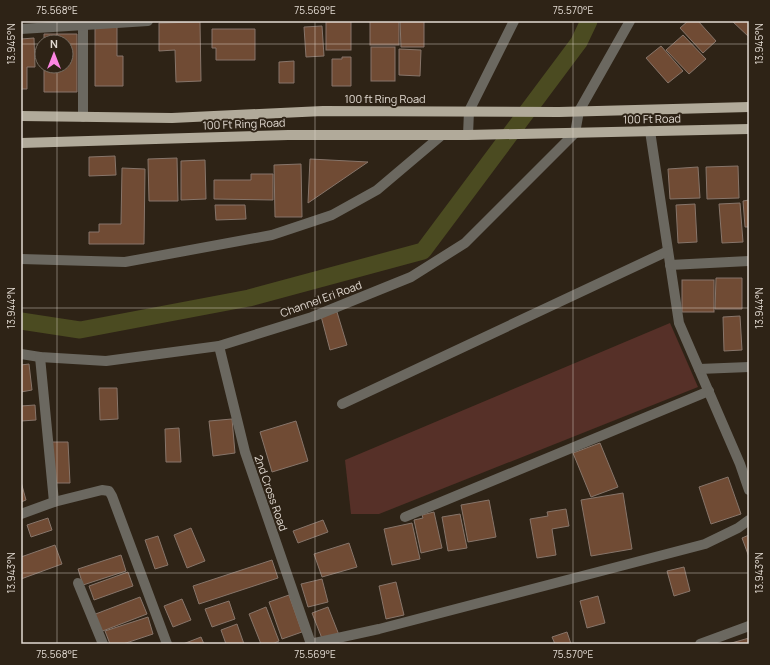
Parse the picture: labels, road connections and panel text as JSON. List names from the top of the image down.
{
  "streets": {
    "main road": ["100 ft Ring Road", "100 Ft Road", "100 Ft Ring Road"],
    "street": ["Channel Eri Road", "2nd Cross Road"]
  },
  "crossings": [
    ["100 Ft Road", "100 Ft Ring Road"],
    ["100 Ft Road", "Channel Eri Road"],
    ["Channel Eri Road", "2nd Cross Road"]
  ],
  "north": "top",
  "coordinates": [
    "75.568°E",
    "75.569°E",
    "75.570°E",
    "13.945°N",
    "13.944°N",
    "13.943°N"
  ]
}
